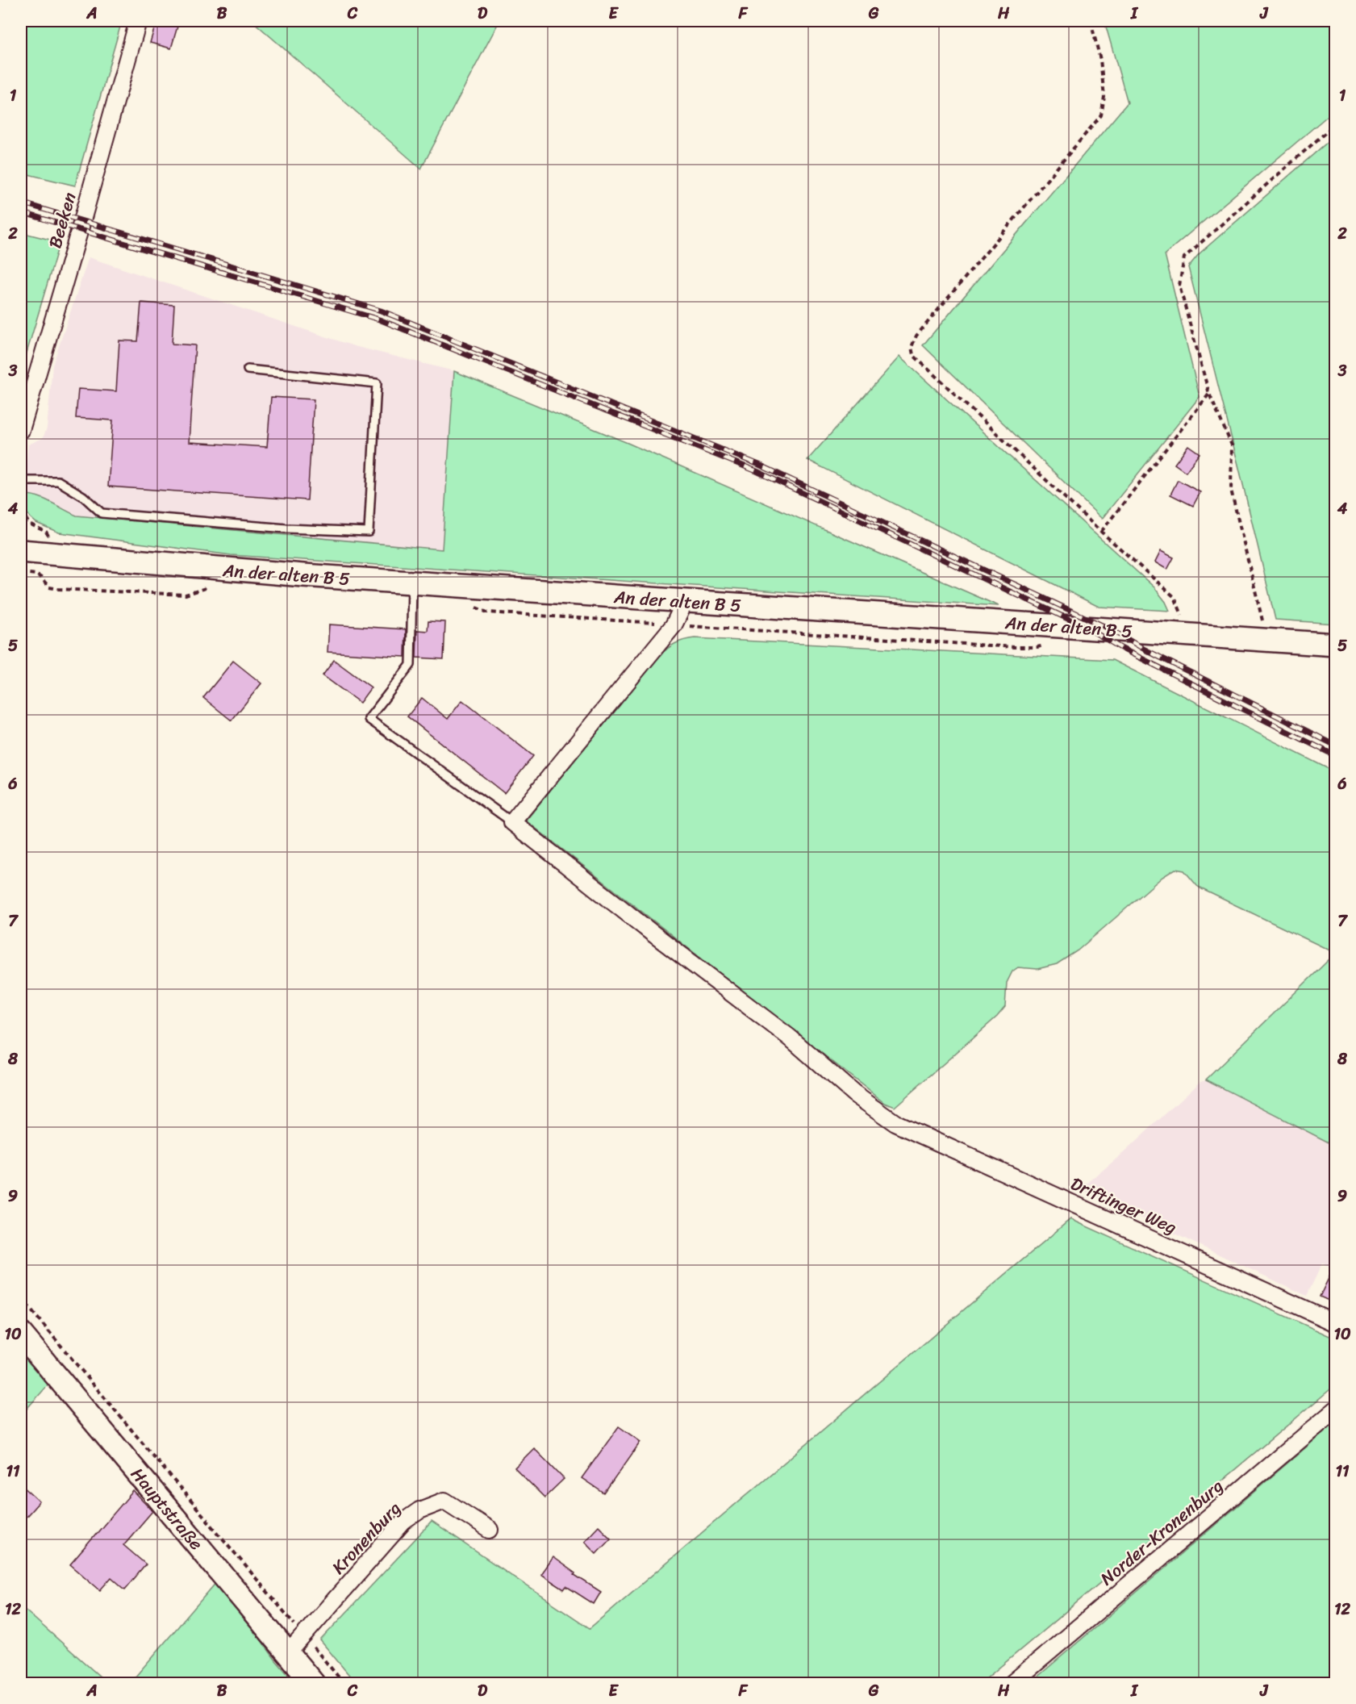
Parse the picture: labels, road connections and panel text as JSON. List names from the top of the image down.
{
  "streets": {
    "main road": ["An der alten B 5", "Hauptstraße"],
    "street": [
      "Beeken",
      "Driftinger Weg",
      "Norder-Kronenburg",
      "Kronenburg"
    ]
  },
  "crossings": [
    ["Hauptstraße", "Kronenburg"]
  ],
  "grid": {
    "columns": [
      "A",
      "B",
      "C",
      "D",
      "E",
      "F",
      "G",
      "H",
      "I",
      "J"
    ],
    "rows": [
      "1",
      "2",
      "3",
      "4",
      "5",
      "6",
      "7",
      "8",
      "9",
      "10",
      "11",
      "12"
    ]
  }
}
